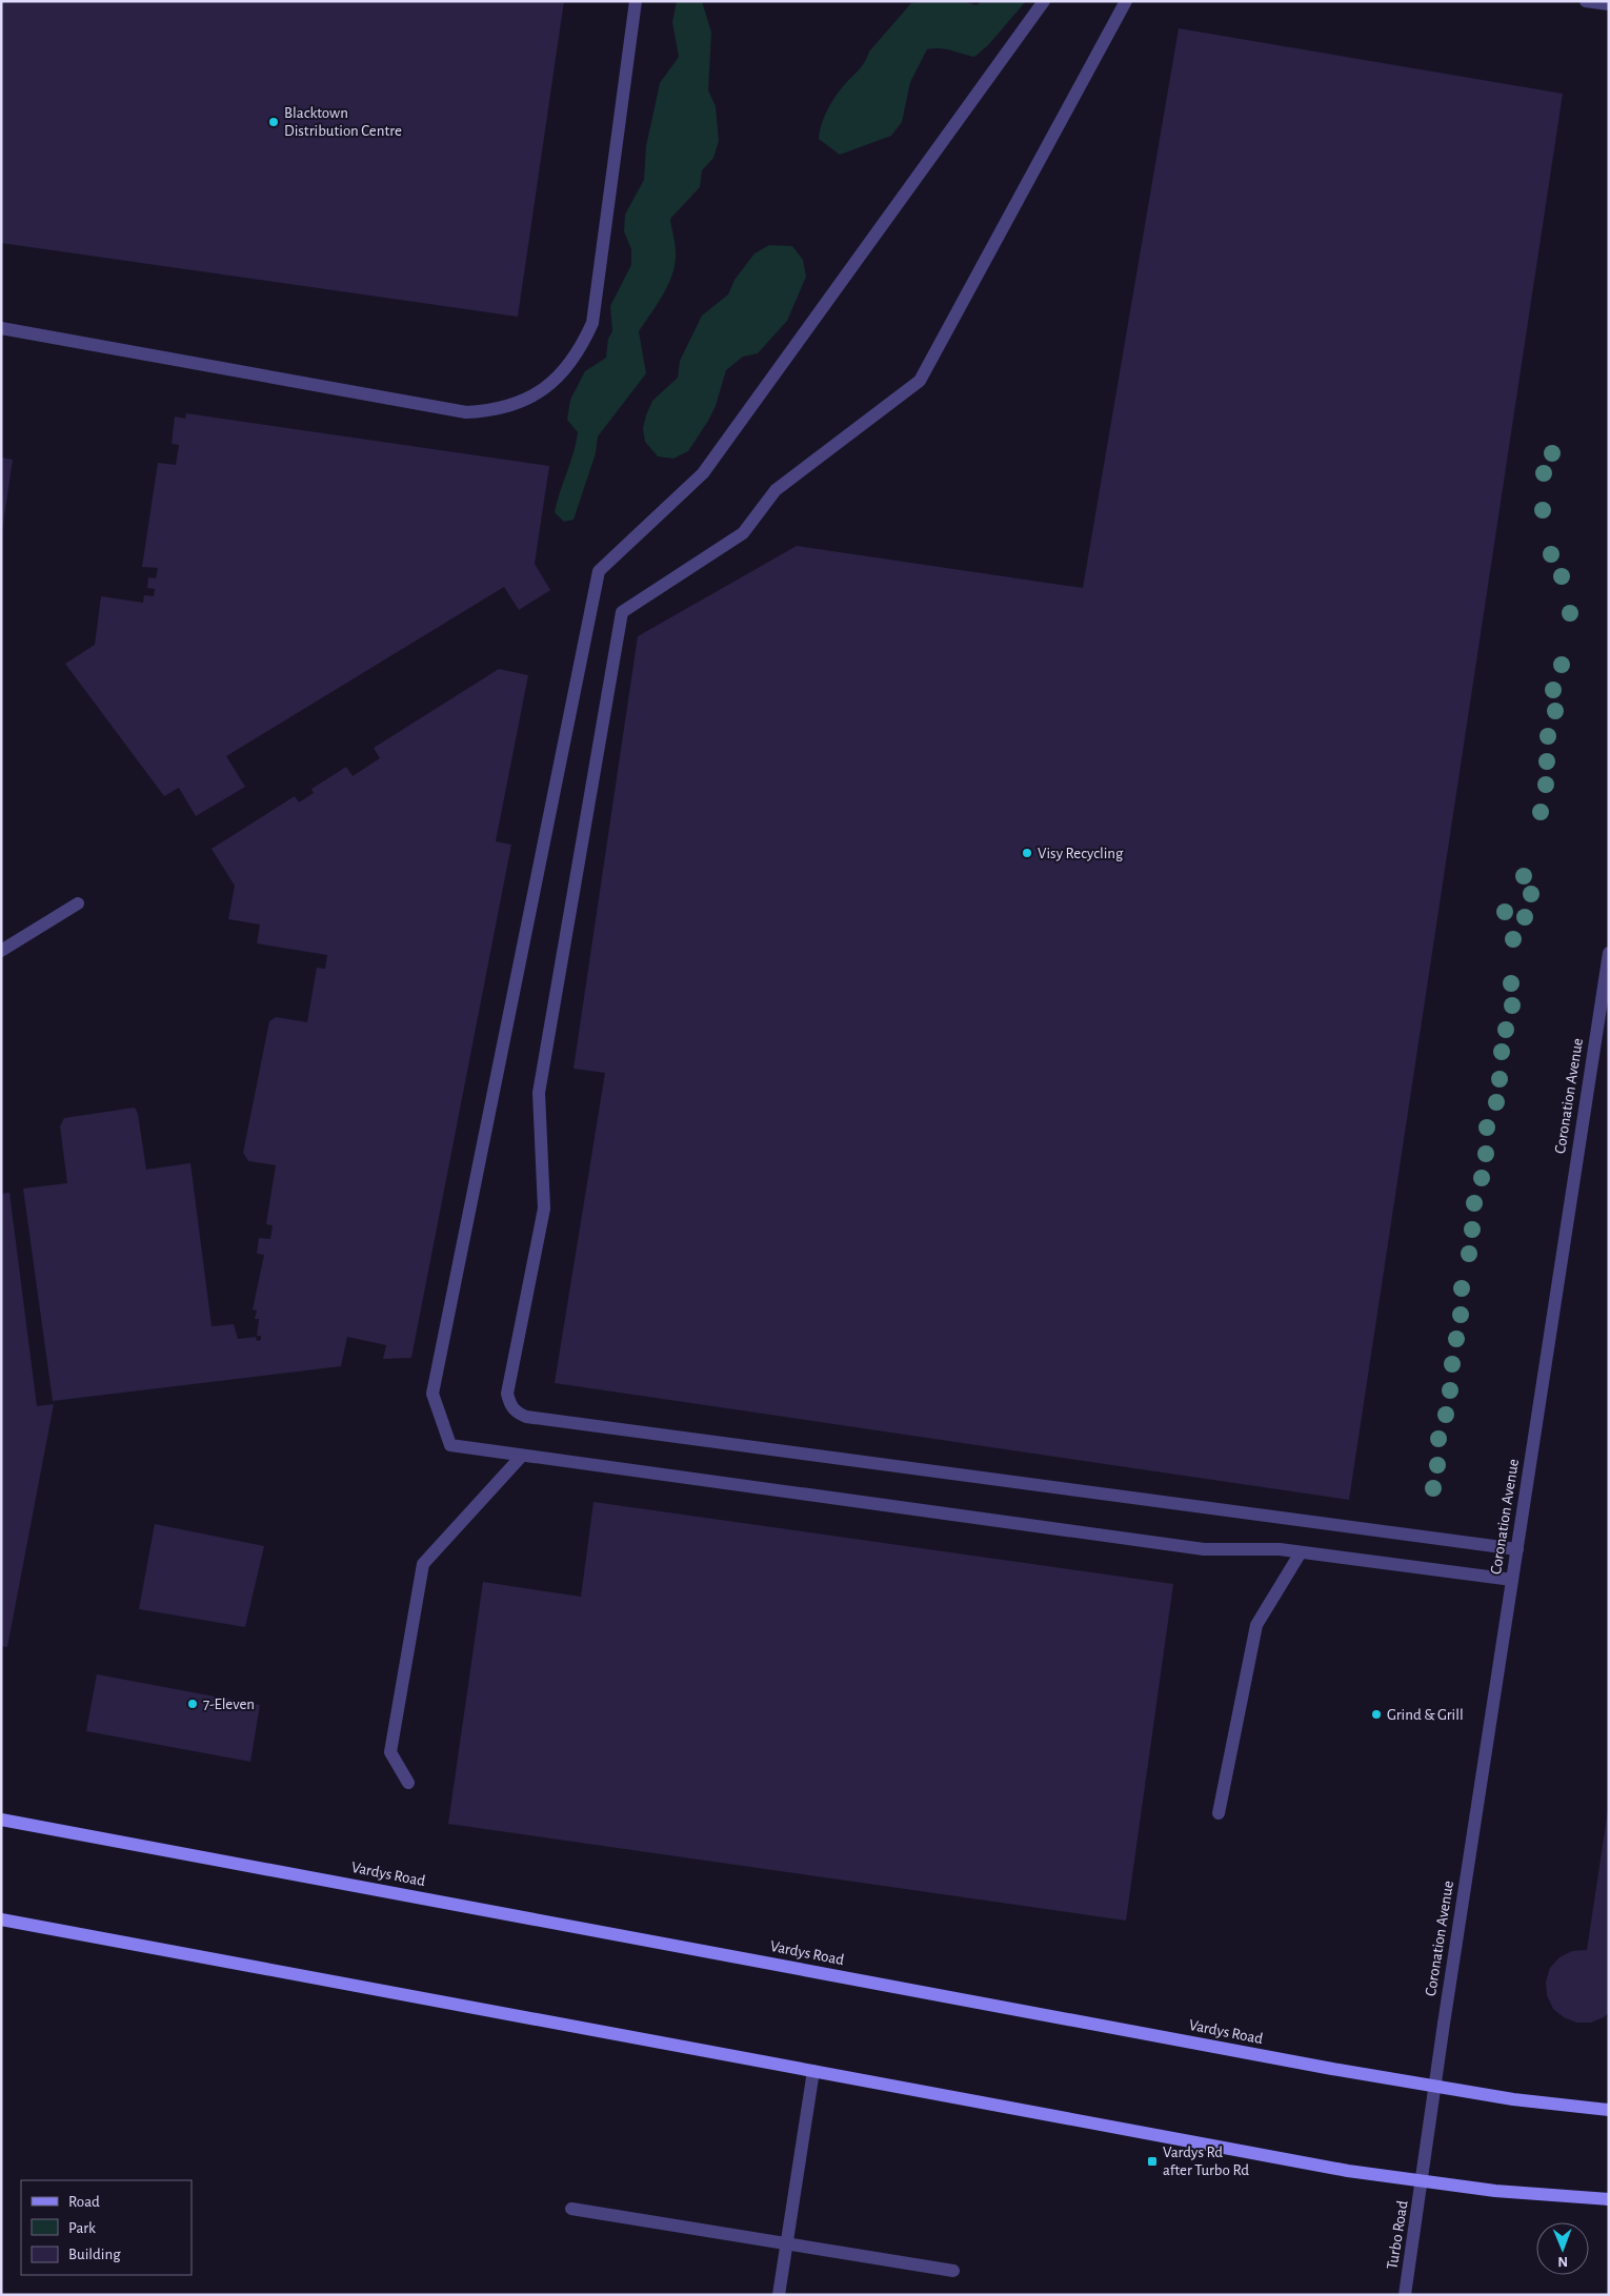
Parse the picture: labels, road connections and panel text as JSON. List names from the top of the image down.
{
  "streets": {
    "main road": ["Vardys Road"],
    "street": ["Coronation Avenue", "Turbo Road"]
  },
  "crossings": [
    ["Coronation Avenue", "Vardys Road"],
    ["Coronation Avenue", "Turbo Road"]
  ],
  "places": {
    "other": [
      "Blacktown Distribution Centre",
      "Visy Recycling",
      "7-Eleven",
      "Grind & Grill"
    ],
    "transit": ["Vardys Rd after Turbo Rd"]
  },
  "legend": ["Road", "Park", "Building"],
  "north": "bottom"
}
